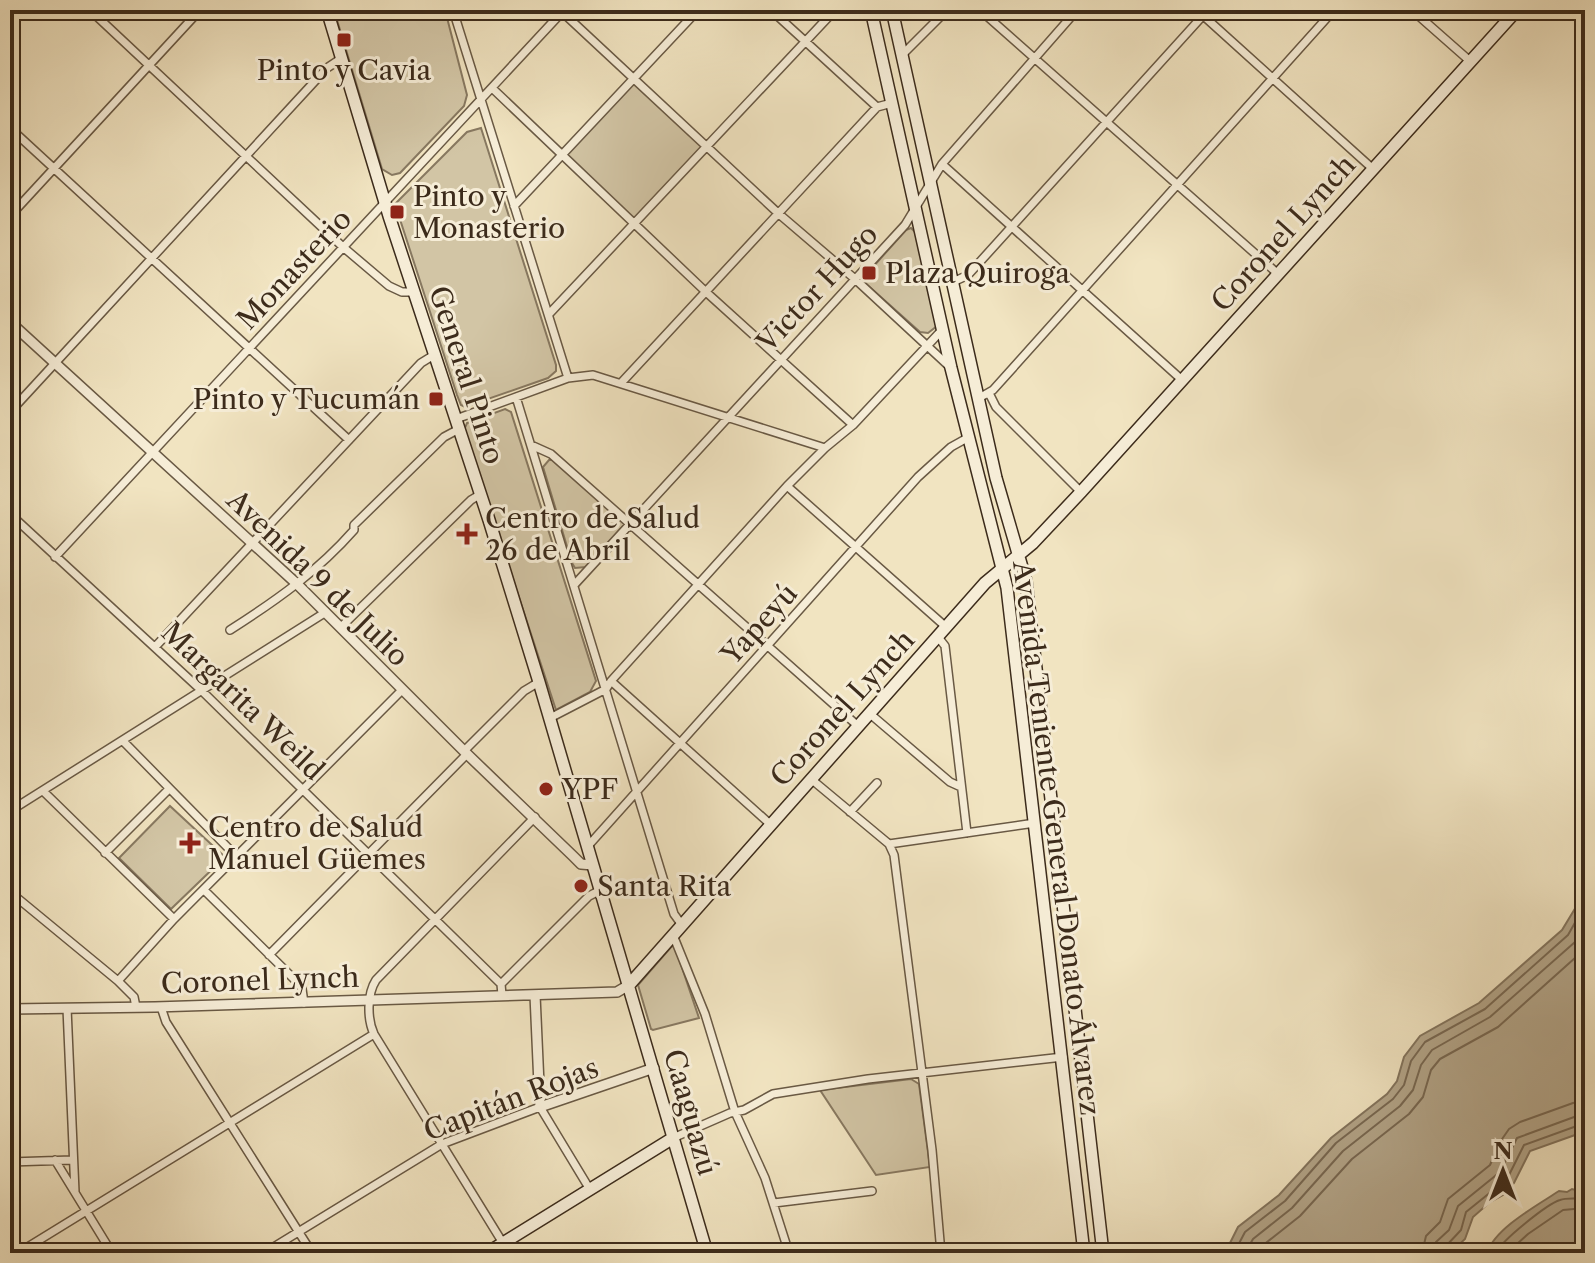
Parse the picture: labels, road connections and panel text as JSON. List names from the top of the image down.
{
  "streets": {
    "main road": [
      "Coronel Lynch",
      "General Pinto",
      "Avenida Teniente General Donato Álvarez",
      "Caaguazú"
    ],
    "street": [
      "Monasterio",
      "Victor Hugo",
      "Avenida 9 de Julio",
      "Yapeyú",
      "Margarita Weild",
      "Capitán Rojas"
    ]
  },
  "crossings": [
    ["Coronel Lynch", "General Pinto"],
    ["Coronel Lynch", "Avenida Teniente General Donato Álvarez"],
    ["Coronel Lynch", "Caaguazú"],
    ["Monasterio", "General Pinto"],
    ["Monasterio", "Avenida 9 de Julio"],
    ["Monasterio", "Margarita Weild"],
    ["Victor Hugo", "Avenida Teniente General Donato Álvarez"],
    ["General Pinto", "Avenida 9 de Julio"],
    ["General Pinto", "Yapeyú"],
    ["General Pinto", "Caaguazú"],
    ["Yapeyú", "Avenida Teniente General Donato Álvarez"],
    ["Capitán Rojas", "Caaguazú"]
  ],
  "places": {
    "transit": [
      "Pinto y Cavia",
      "Pinto y Monasterio",
      "Plaza Quiroga",
      "Pinto y Tucumán"
    ],
    "health": ["Centro de Salud 26 de Abril", "Centro de Salud Manuel Güemes"],
    "other": ["YPF", "Santa Rita"]
  },
  "north": "top"
}
